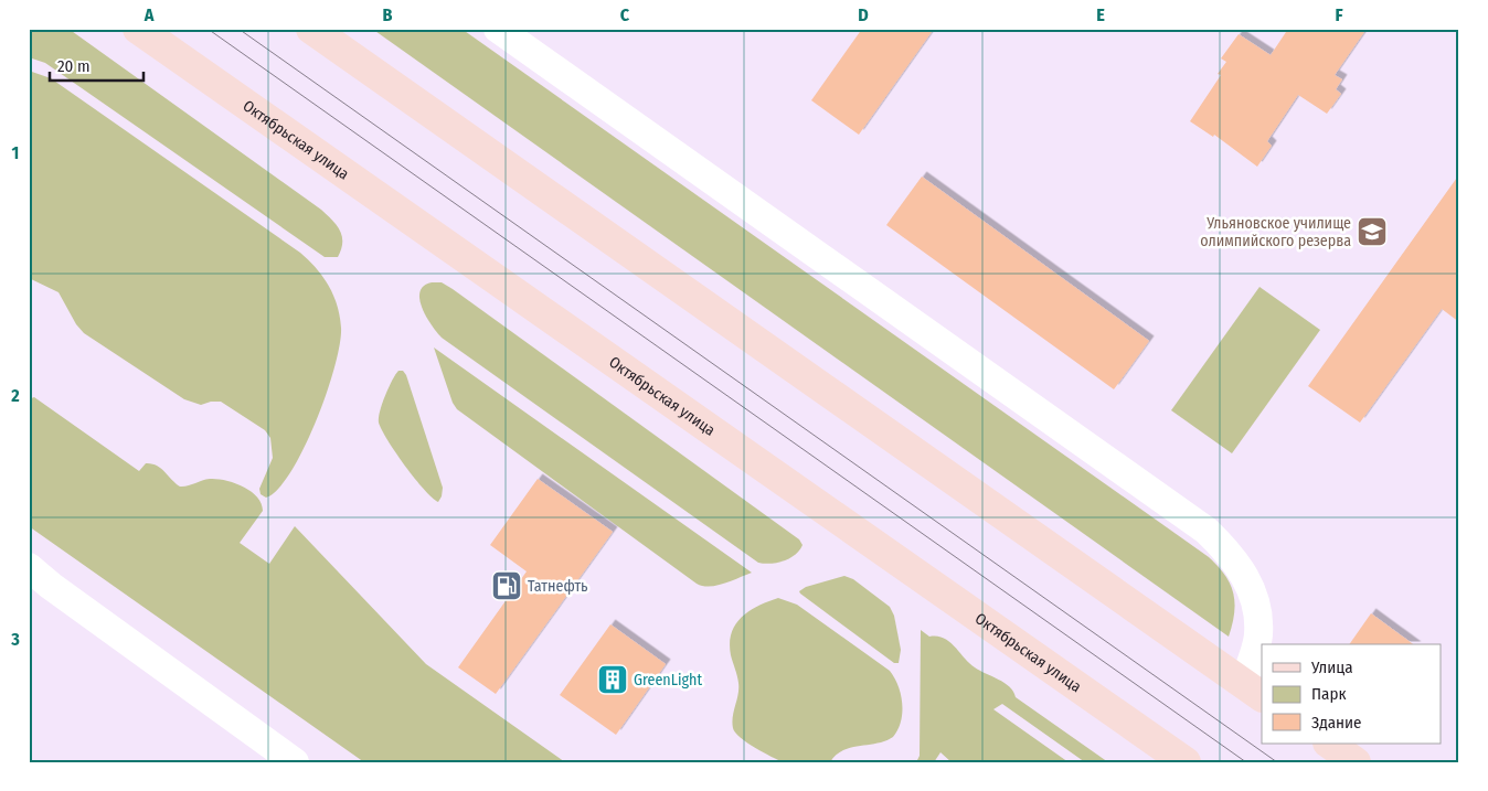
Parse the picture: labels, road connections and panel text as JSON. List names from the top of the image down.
{
  "streets": {
    "main road": ["Октябрьская улица"]
  },
  "places": {
    "school or university": ["Ульяновское училище олимпийского резерва"],
    "fuel station": ["Татнефть"],
    "building": ["GreenLight"]
  },
  "legend": ["Улица", "Парк", "Здание"],
  "scale_bar": "20 m",
  "grid": {
    "columns": [
      "A",
      "B",
      "C",
      "D",
      "E",
      "F"
    ],
    "rows": ["1", "2", "3"]
  }
}
